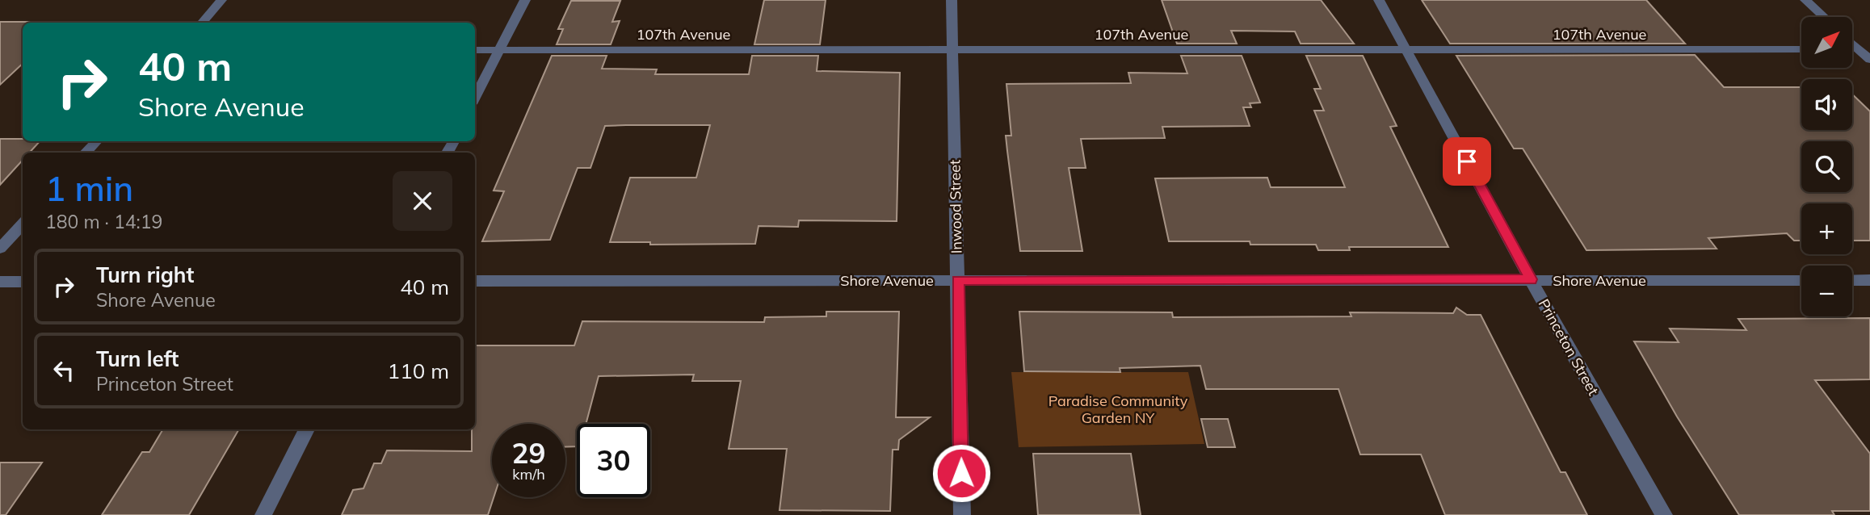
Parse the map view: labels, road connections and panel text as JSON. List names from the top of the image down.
{
  "streets": {
    "street": [
      "107th Avenue",
      "Inwood Street",
      "Shore Avenue",
      "Princeton Street"
    ]
  },
  "crossings": [
    ["107th Avenue", "Inwood Street"],
    ["107th Avenue", "Princeton Street"],
    ["Inwood Street", "Shore Avenue"],
    ["Shore Avenue", "Princeton Street"]
  ],
  "parks": ["Paradise Community Garden NY"],
  "north": "top right",
  "page": {
    "map_buttons": ["+", "−"],
    "turn": ["40 m", "Shore Avenue"],
    "heading": ["1 min", "180 m · 14:19"],
    "list": [
      {
        "name": "Turn right",
        "note": "Shore Avenue",
        "value": "40 m"
      },
      {
        "name": "Turn left",
        "note": "Princeton Street",
        "value": "110 m"
      }
    ],
    "speed": "29 km/h",
    "limit": "30"
  }
}
